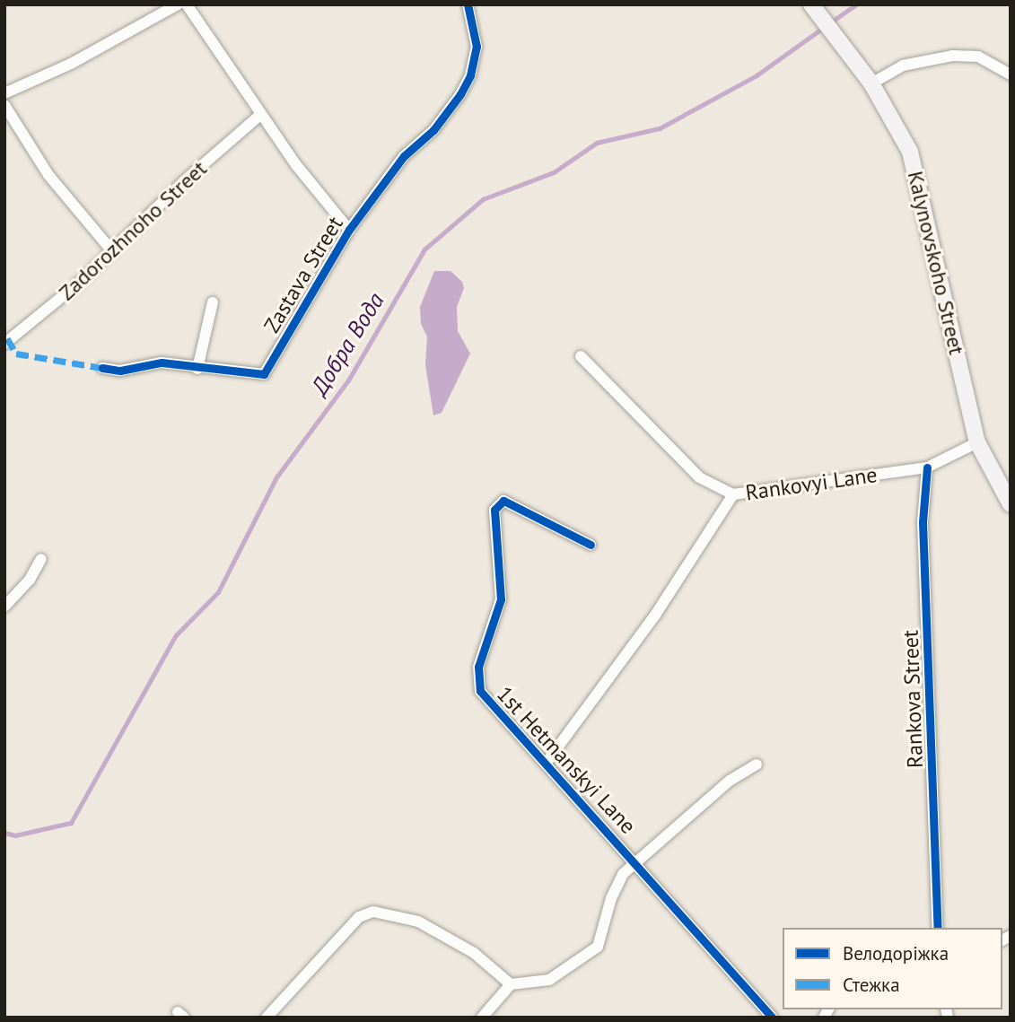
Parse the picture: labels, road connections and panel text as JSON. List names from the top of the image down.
{
  "streets": {
    "main road": ["Kalynovskoho Street"],
    "street": [
      "Zadorozhnoho Street",
      "Zastava Street",
      "Rankovyi Lane",
      "Rankova Street",
      "1st Hetmanskyi Lane"
    ]
  },
  "crossings": [
    ["Kalynovskoho Street", "Rankovyi Lane"],
    ["Rankovyi Lane", "Rankova Street"],
    ["Rankovyi Lane", "1st Hetmanskyi Lane"]
  ],
  "water": ["Добра Вода"],
  "legend": ["Велодоріжка", "Стежка"]
}
